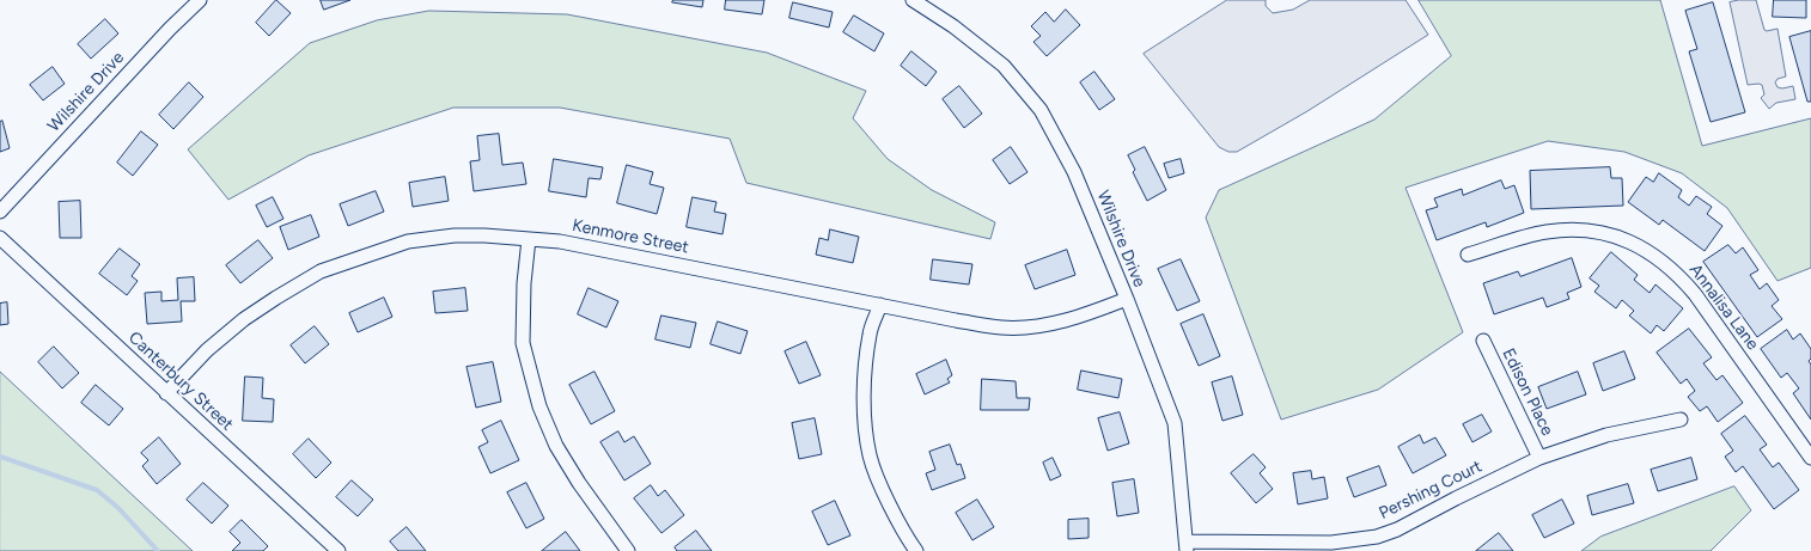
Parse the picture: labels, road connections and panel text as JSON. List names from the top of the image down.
{
  "streets": {
    "street": [
      "Wilshire Drive",
      "Kenmore Street",
      "Annalisa Lane",
      "Canterbury Street",
      "Edison Place",
      "Pershing Court"
    ]
  },
  "crossings": [
    ["Wilshire Drive", "Kenmore Street"],
    ["Wilshire Drive", "Pershing Court"],
    ["Kenmore Street", "Canterbury Street"],
    ["Edison Place", "Pershing Court"]
  ]
}
